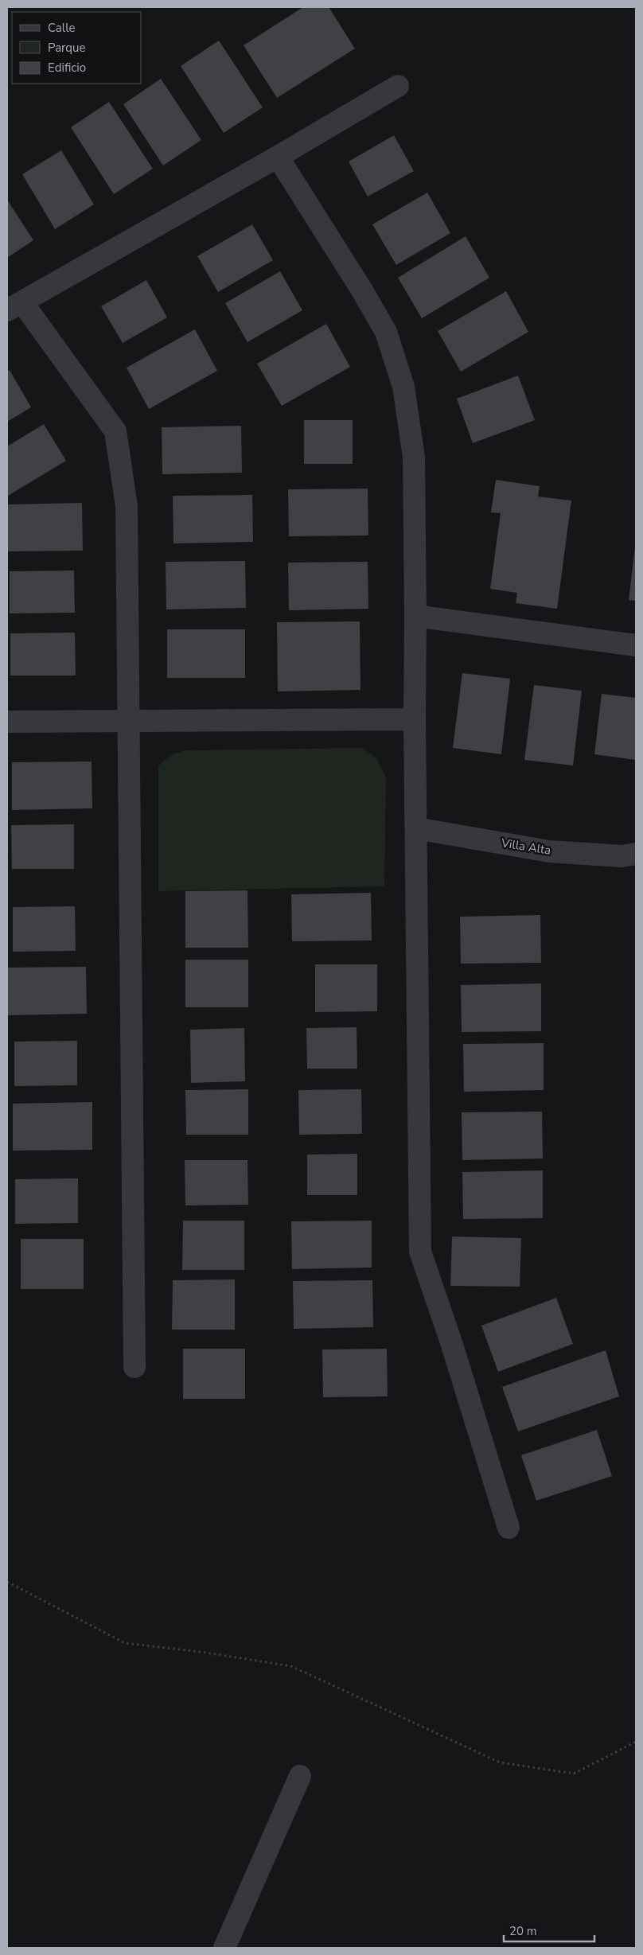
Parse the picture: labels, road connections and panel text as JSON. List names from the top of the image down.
{
  "streets": {
    "street": ["Villa Alta"]
  },
  "legend": ["Calle", "Parque", "Edificio"],
  "scale_bar": "20 m"
}
